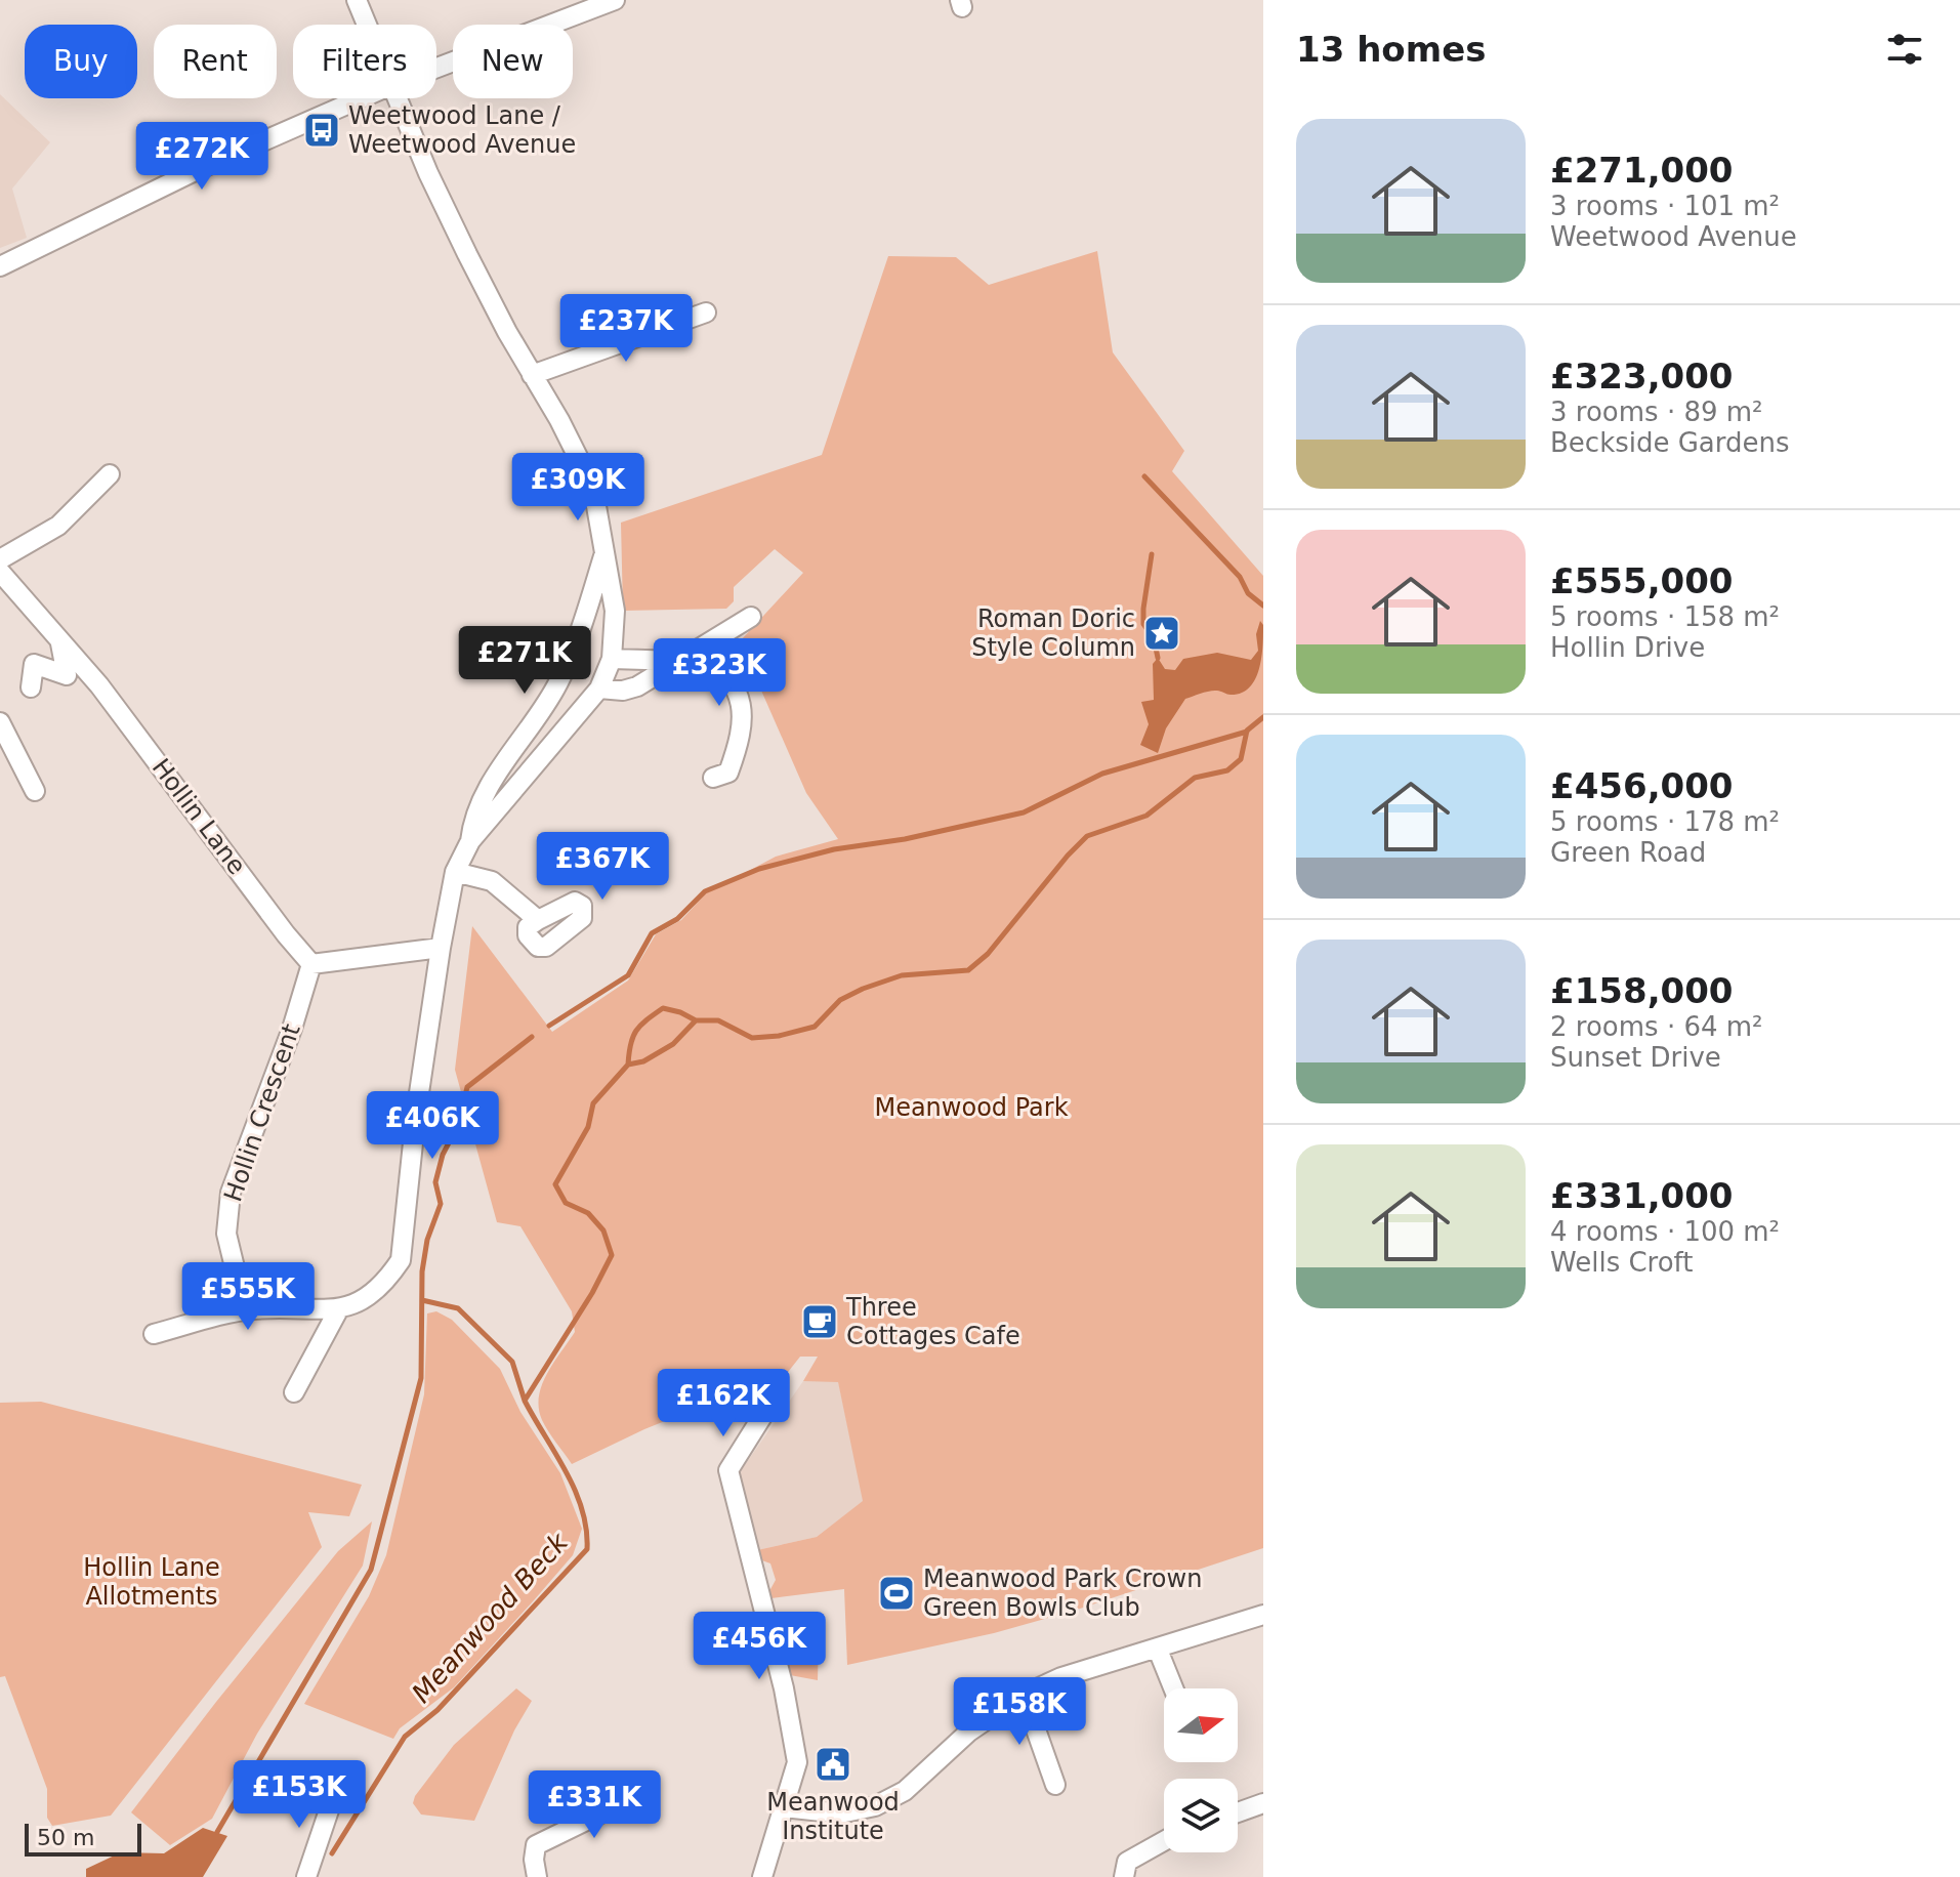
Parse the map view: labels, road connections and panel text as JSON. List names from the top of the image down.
{
  "streets": {
    "street": ["Hollin Lane", "Hollin Crescent"]
  },
  "crossings": [
    ["Hollin Lane", "Hollin Crescent"]
  ],
  "water": ["Meanwood Beck"],
  "parks": ["Meanwood Park", "Hollin Lane Allotments"],
  "places": {
    "bus stop": ["Weetwood Lane / Weetwood Avenue"],
    "place": ["Roman Doric Style Column"],
    "cafe": ["Three Cottages Cafe"],
    "sports": ["Meanwood Park Crown Green Bowls Club"],
    "public building": ["Meanwood Institute"]
  },
  "scale_bar": "50 m",
  "north": "right",
  "page": {
    "heading": "13 homes",
    "chip": [
      "Buy",
      "Rent",
      "Filters",
      "New"
    ],
    "list": [
      {
        "name": "£271,000",
        "note": "3 rooms · 101 m² · Weetwood Avenue"
      },
      {
        "name": "£323,000",
        "note": "3 rooms · 89 m² · Beckside Gardens"
      },
      {
        "name": "£555,000",
        "note": "5 rooms · 158 m² · Hollin Drive"
      },
      {
        "name": "£456,000",
        "note": "5 rooms · 178 m² · Green Road"
      },
      {
        "name": "£158,000",
        "note": "2 rooms · 64 m² · Sunset Drive"
      },
      {
        "name": "£331,000",
        "note": "4 rooms · 100 m² · Wells Croft"
      }
    ],
    "price": [
      "£272K",
      "£237K",
      "£309K",
      "£271K",
      "£323K",
      "£367K",
      "£406K",
      "£555K",
      "£162K",
      "£456K",
      "£158K",
      "£153K",
      "£331K"
    ],
    "scale": "50 m"
  }
}
